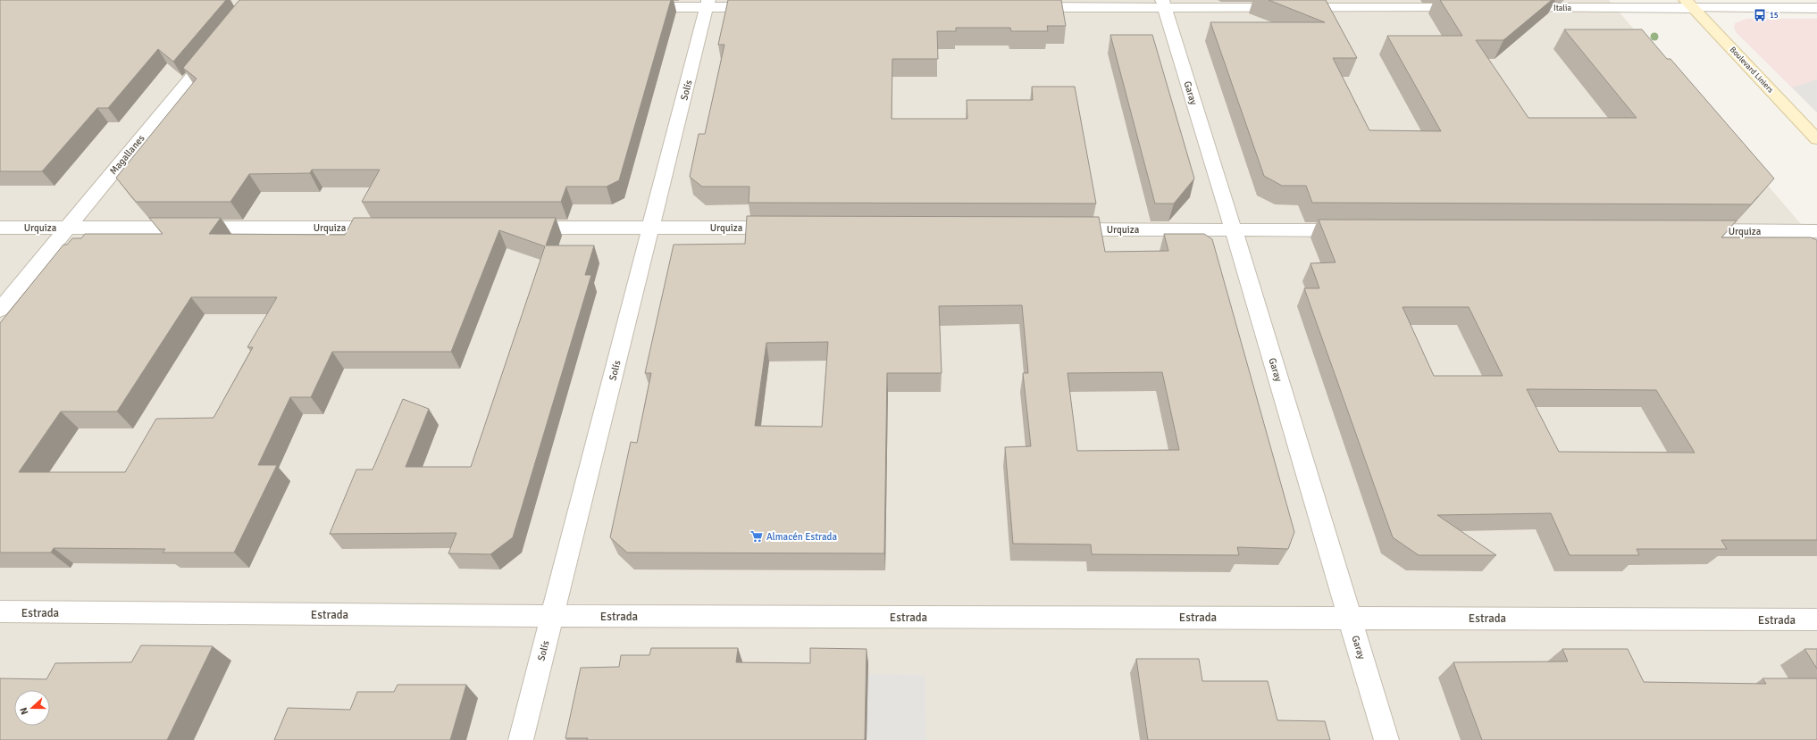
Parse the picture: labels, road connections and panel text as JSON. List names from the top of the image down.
{
  "streets": {
    "main road": ["Boulevard Liniers"],
    "street": [
      "Italia",
      "Solís",
      "Garay",
      "Magallanes",
      "Urquiza",
      "Estrada"
    ]
  },
  "crossings": [
    ["Italia", "Boulevard Liniers"],
    ["Solís", "Urquiza"],
    ["Solís", "Estrada"],
    ["Garay", "Urquiza"],
    ["Garay", "Estrada"],
    ["Magallanes", "Urquiza"]
  ],
  "places": {
    "bus stop": ["15"],
    "supermarket": ["Almacén Estrada"]
  },
  "north": "left"
}
